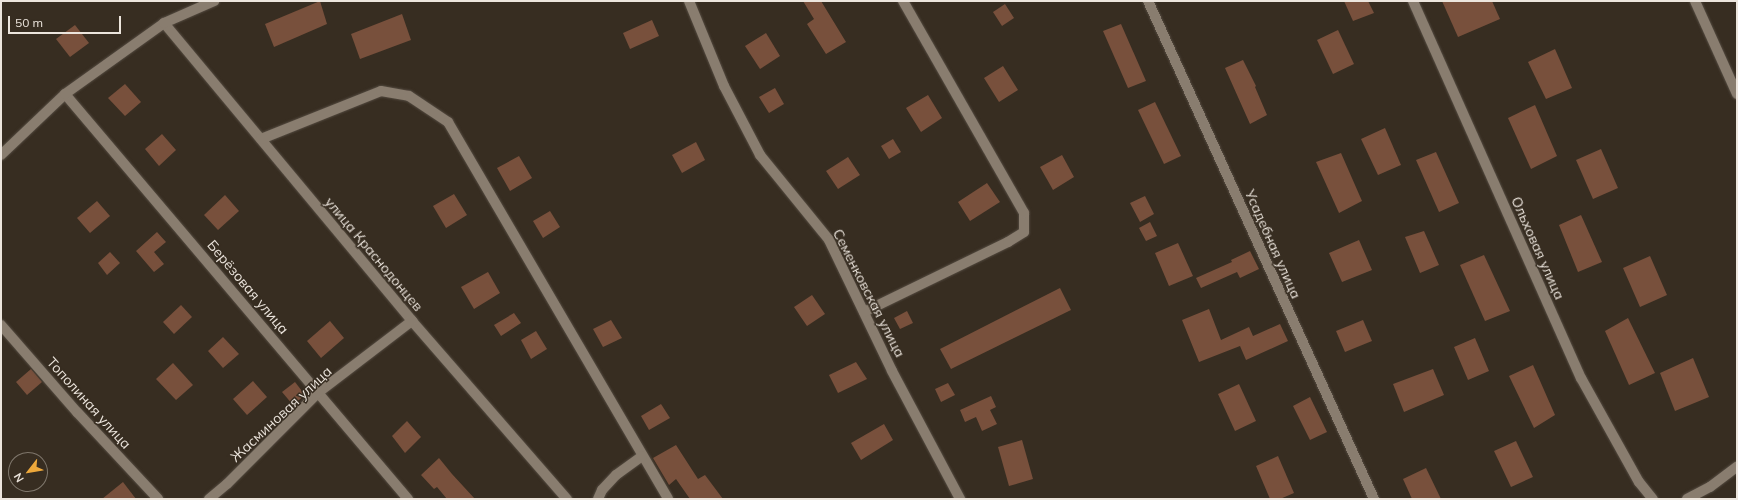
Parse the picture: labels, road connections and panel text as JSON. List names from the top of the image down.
{
  "streets": {
    "street": [
      "Усадебная улица",
      "Ольховая улица",
      "улица Краснодонцев",
      "Берёзовая улица",
      "Семенковская улица",
      "Тополиная улица",
      "Жасминовая улица"
    ]
  },
  "crossings": [
    ["улица Краснодонцев", "Жасминовая улица"],
    ["Берёзовая улица", "Жасминовая улица"]
  ],
  "scale_bar": "50 m",
  "north": "bottom left"
}
